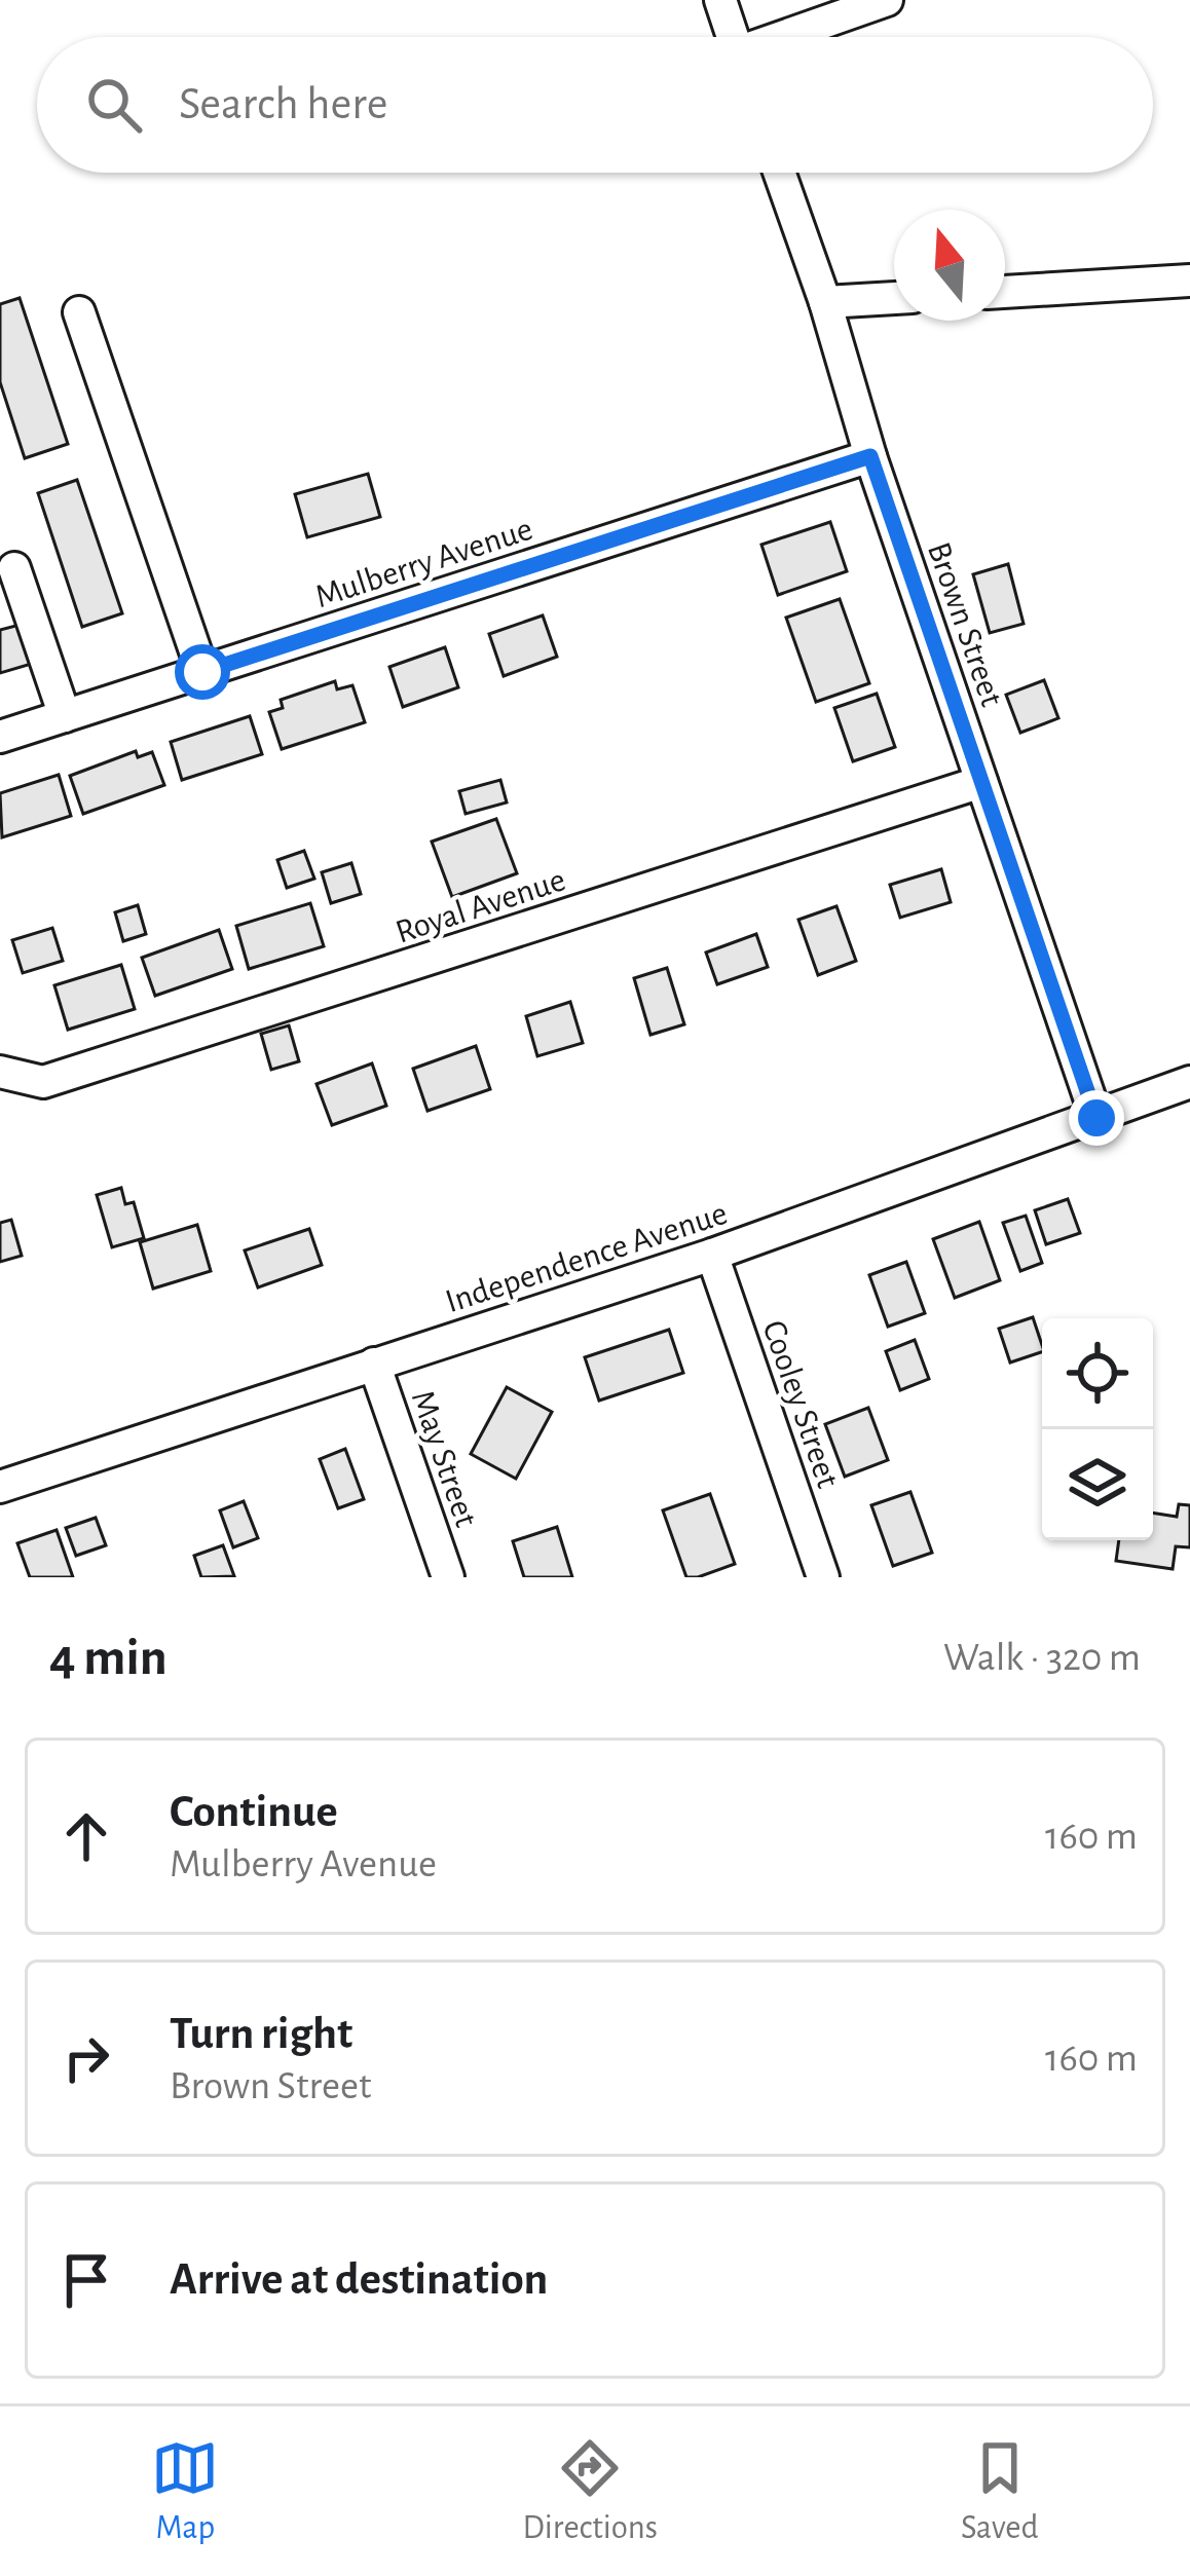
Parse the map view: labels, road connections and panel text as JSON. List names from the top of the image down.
{
  "streets": {
    "street": [
      "Mulberry Avenue",
      "Brown Street",
      "Royal Avenue",
      "Independence Avenue",
      "Cooley Street",
      "May Street"
    ]
  },
  "crossings": [
    ["Mulberry Avenue", "Brown Street"],
    ["Brown Street", "Royal Avenue"],
    ["Brown Street", "Independence Avenue"],
    ["Independence Avenue", "Cooley Street"],
    ["Independence Avenue", "May Street"]
  ],
  "north": "top",
  "page": {
    "search": "Search here",
    "heading": ["4 min", "Walk · 320 m"],
    "list": [
      ["Continue", "Mulberry Avenue", "160 m"],
      ["Turn right", "Brown Street", "160 m"],
      "Arrive at destination"
    ],
    "nav": ["Map", "Directions", "Saved"]
  }
}
